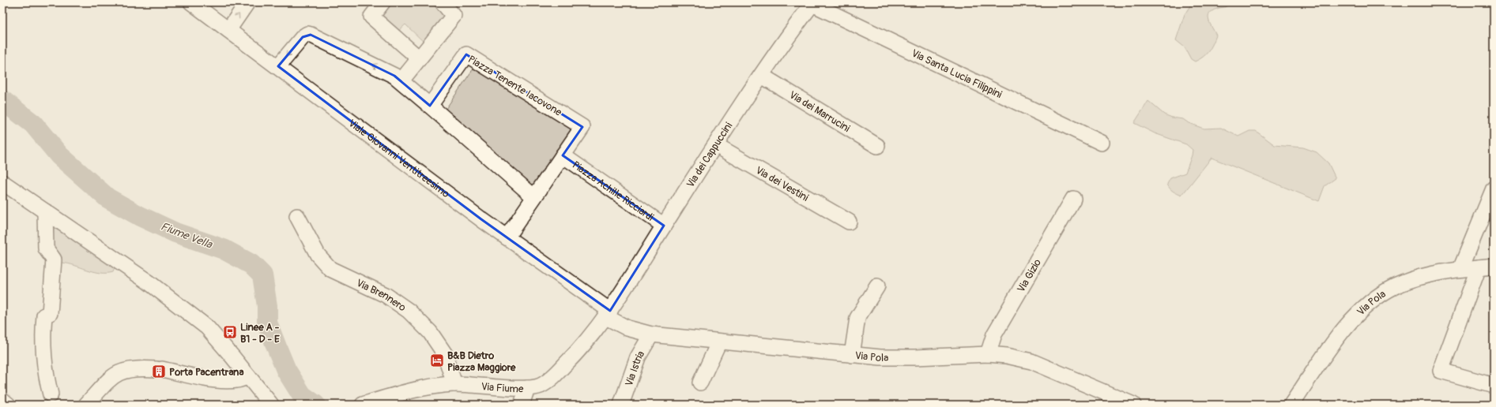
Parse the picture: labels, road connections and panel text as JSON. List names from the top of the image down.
{
  "streets": {
    "street": [
      "Via Santa Lucia Filippini",
      "Piazza Tenente Iacovone",
      "Via dei Marrucini",
      "Via dei Cappuccini",
      "Viale Giovanni Ventitreesimo",
      "Via dei Vestini",
      "Piazza Achille Ricciardi",
      "Via Gizio",
      "Via Brennero",
      "Via Pola",
      "Via Istria",
      "Via Fiume"
    ]
  },
  "crossings": [
    ["Via Santa Lucia Filippini", "Via dei Cappuccini"],
    ["Piazza Tenente Iacovone", "Viale Giovanni Ventitreesimo"],
    ["Piazza Tenente Iacovone", "Piazza Achille Ricciardi"],
    ["Via dei Marrucini", "Via dei Cappuccini"],
    ["Via dei Cappuccini", "Viale Giovanni Ventitreesimo"],
    ["Via dei Cappuccini", "Via dei Vestini"],
    ["Via dei Cappuccini", "Piazza Achille Ricciardi"],
    ["Via dei Cappuccini", "Via Pola"],
    ["Via dei Cappuccini", "Via Fiume"],
    ["Viale Giovanni Ventitreesimo", "Via Pola"],
    ["Viale Giovanni Ventitreesimo", "Via Fiume"],
    ["Via Gizio", "Via Pola"],
    ["Via Brennero", "Via Fiume"],
    ["Via Pola", "Via Istria"],
    ["Via Pola", "Via Fiume"]
  ],
  "water": ["Fiume Vella"],
  "places": {
    "bus stop": ["Linee A - B1 - D - E"],
    "hotel": ["B&B Dietro Piazza Maggiore"],
    "building": ["Porta Pacentrana"]
  }
}
